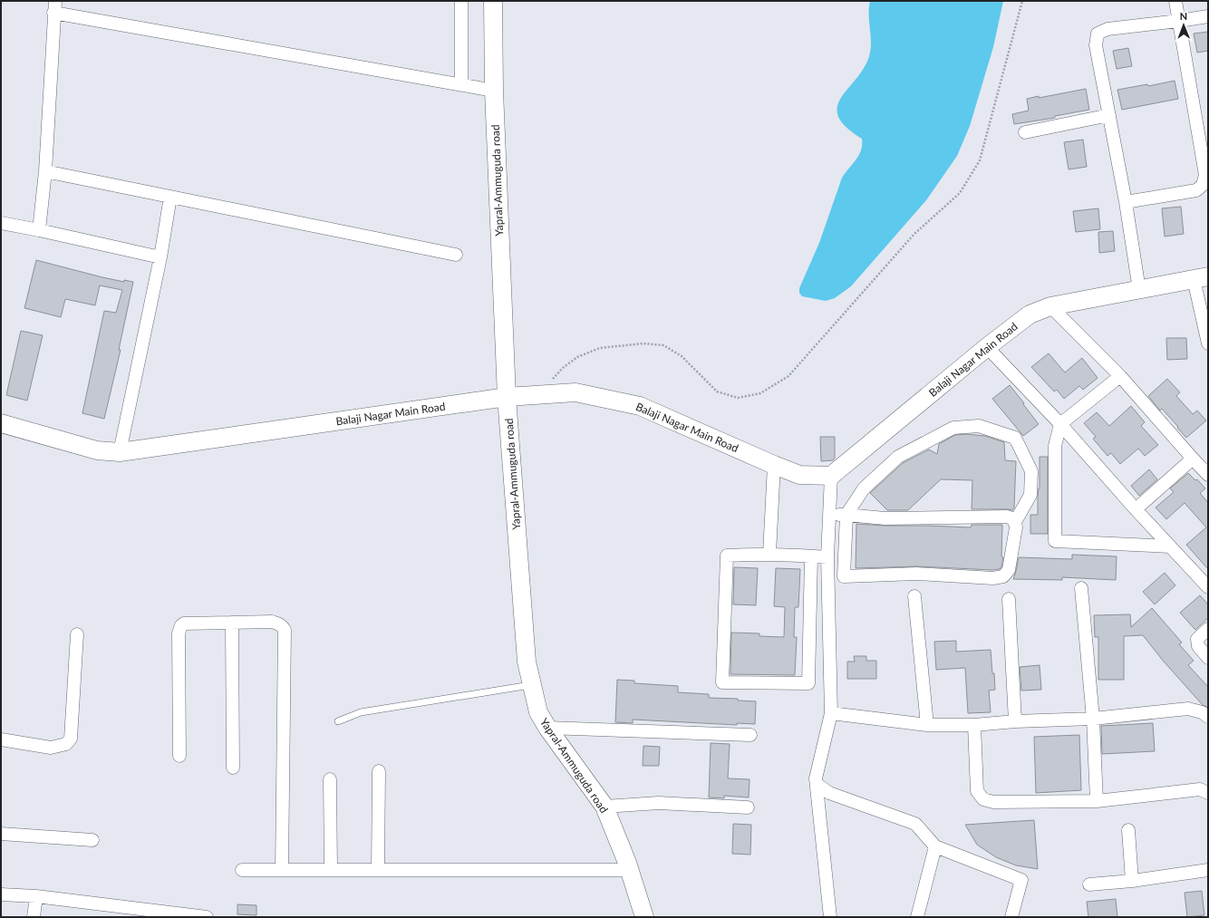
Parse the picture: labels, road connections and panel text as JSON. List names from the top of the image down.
{
  "streets": {
    "street": ["Yapral-Ammuguda road", "Balaji Nagar Main Road"]
  },
  "crossings": [
    ["Yapral-Ammuguda road", "Balaji Nagar Main Road"]
  ],
  "north": "top"
}
